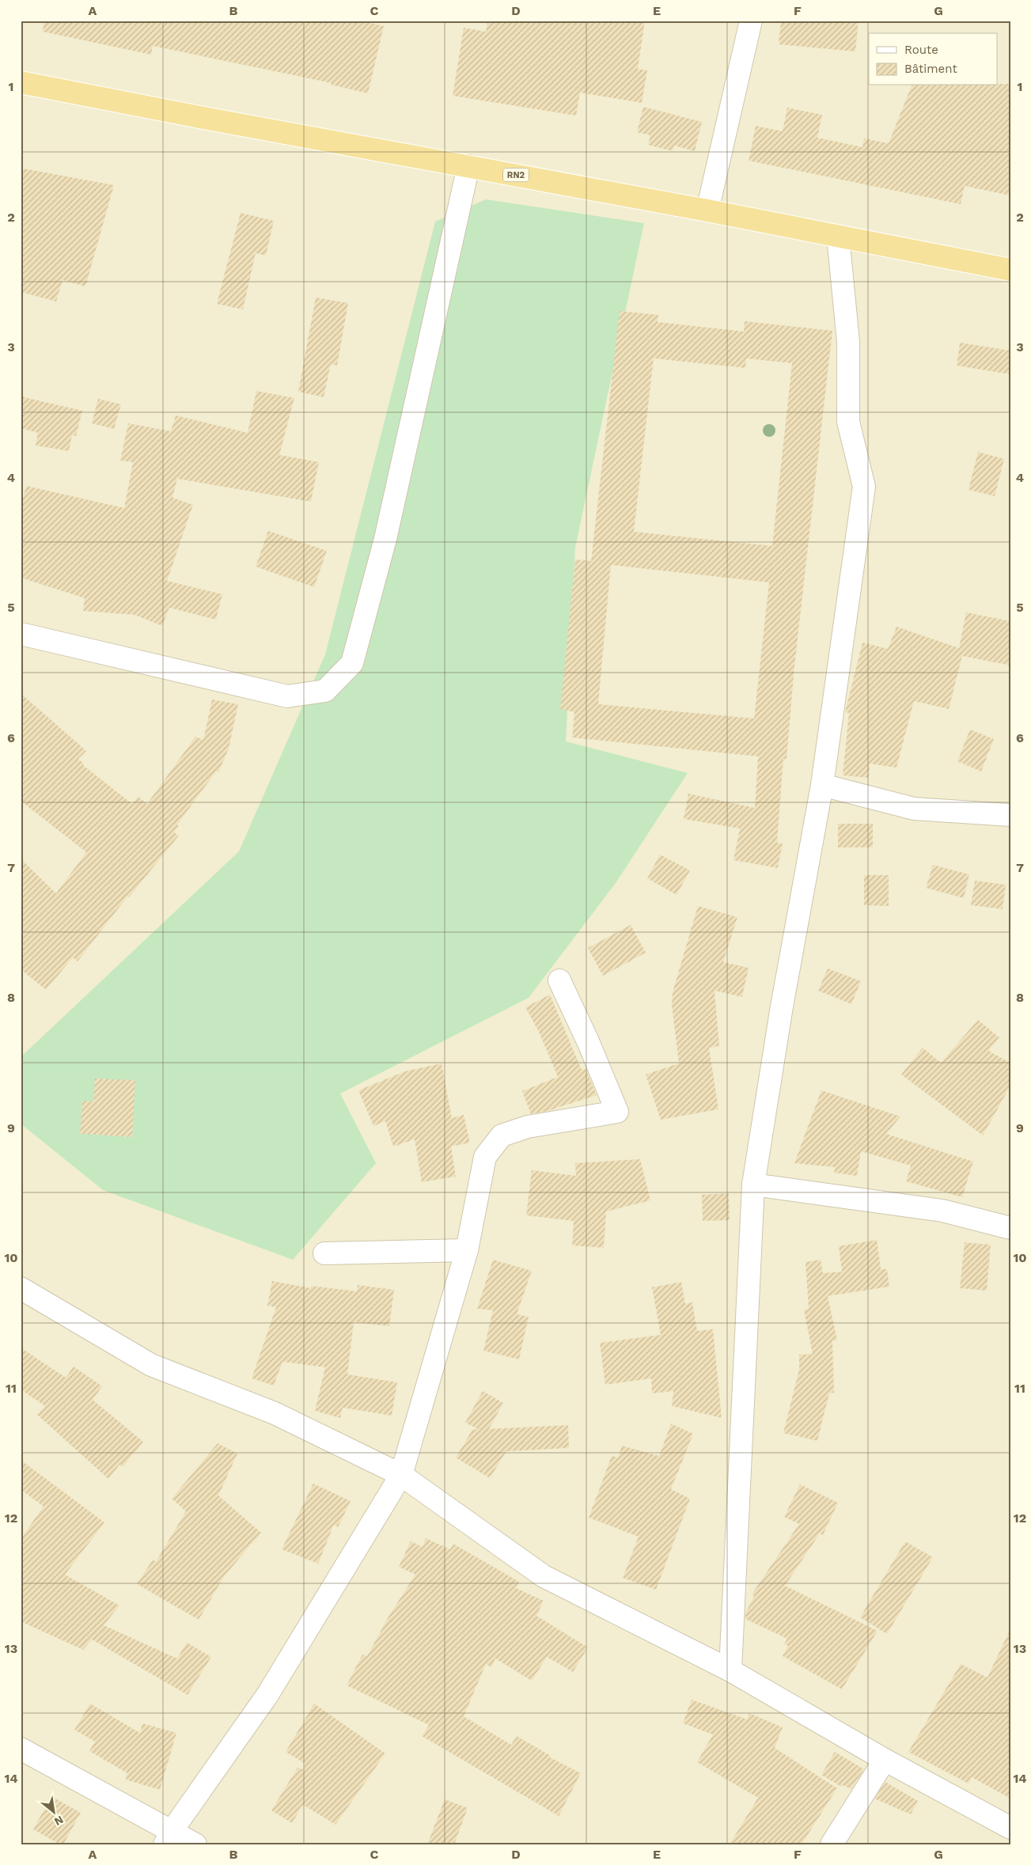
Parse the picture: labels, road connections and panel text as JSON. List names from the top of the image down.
{
  "streets": {
    "highway": ["RN2"]
  },
  "legend": ["Route", "Bâtiment"],
  "north": "bottom right",
  "grid": {
    "columns": [
      "A",
      "B",
      "C",
      "D",
      "E",
      "F",
      "G"
    ],
    "rows": [
      "1",
      "2",
      "3",
      "4",
      "5",
      "6",
      "7",
      "8",
      "9",
      "10",
      "11",
      "12",
      "13",
      "14"
    ]
  }
}
